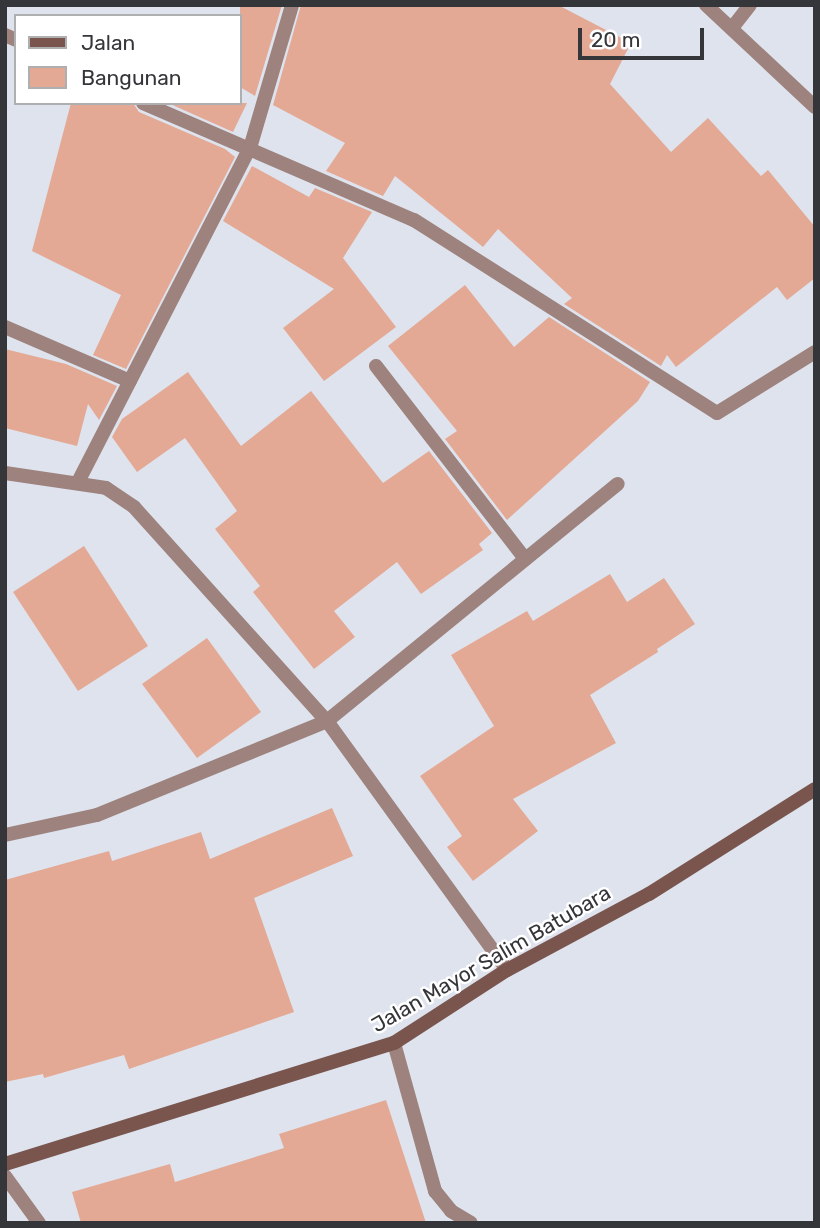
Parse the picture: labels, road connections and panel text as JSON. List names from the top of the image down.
{
  "streets": {
    "street": ["Jalan Mayor Salim Batubara"]
  },
  "legend": ["Jalan", "Bangunan"],
  "scale_bar": "20 m"
}
